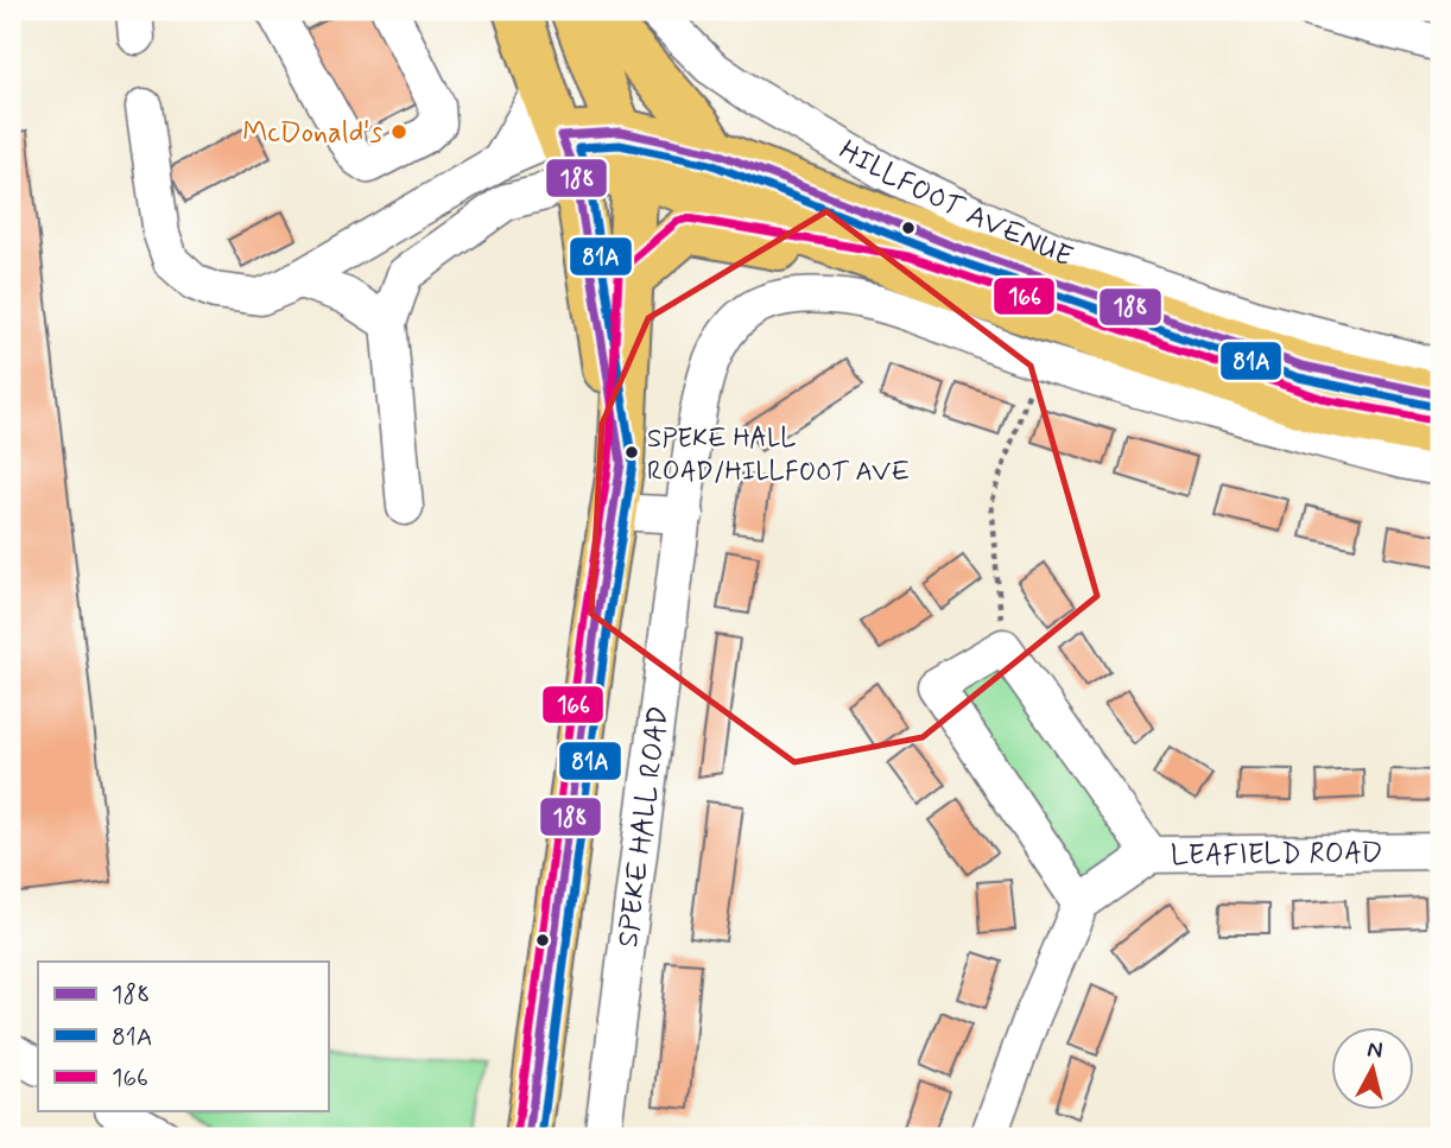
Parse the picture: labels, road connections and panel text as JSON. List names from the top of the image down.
{
  "streets": {
    "highway": ["HILLFOOT AVENUE"],
    "street": ["SPEKE HALL ROAD", "LEAFIELD ROAD"]
  },
  "places": ["McDonald's", "SPEKE HALL ROAD/HILLFOOT AVE"],
  "lines": ["transit line 188", "transit line 81A", "transit line 166"],
  "legend": ["188", "81A", "166"],
  "north": "top"
}
